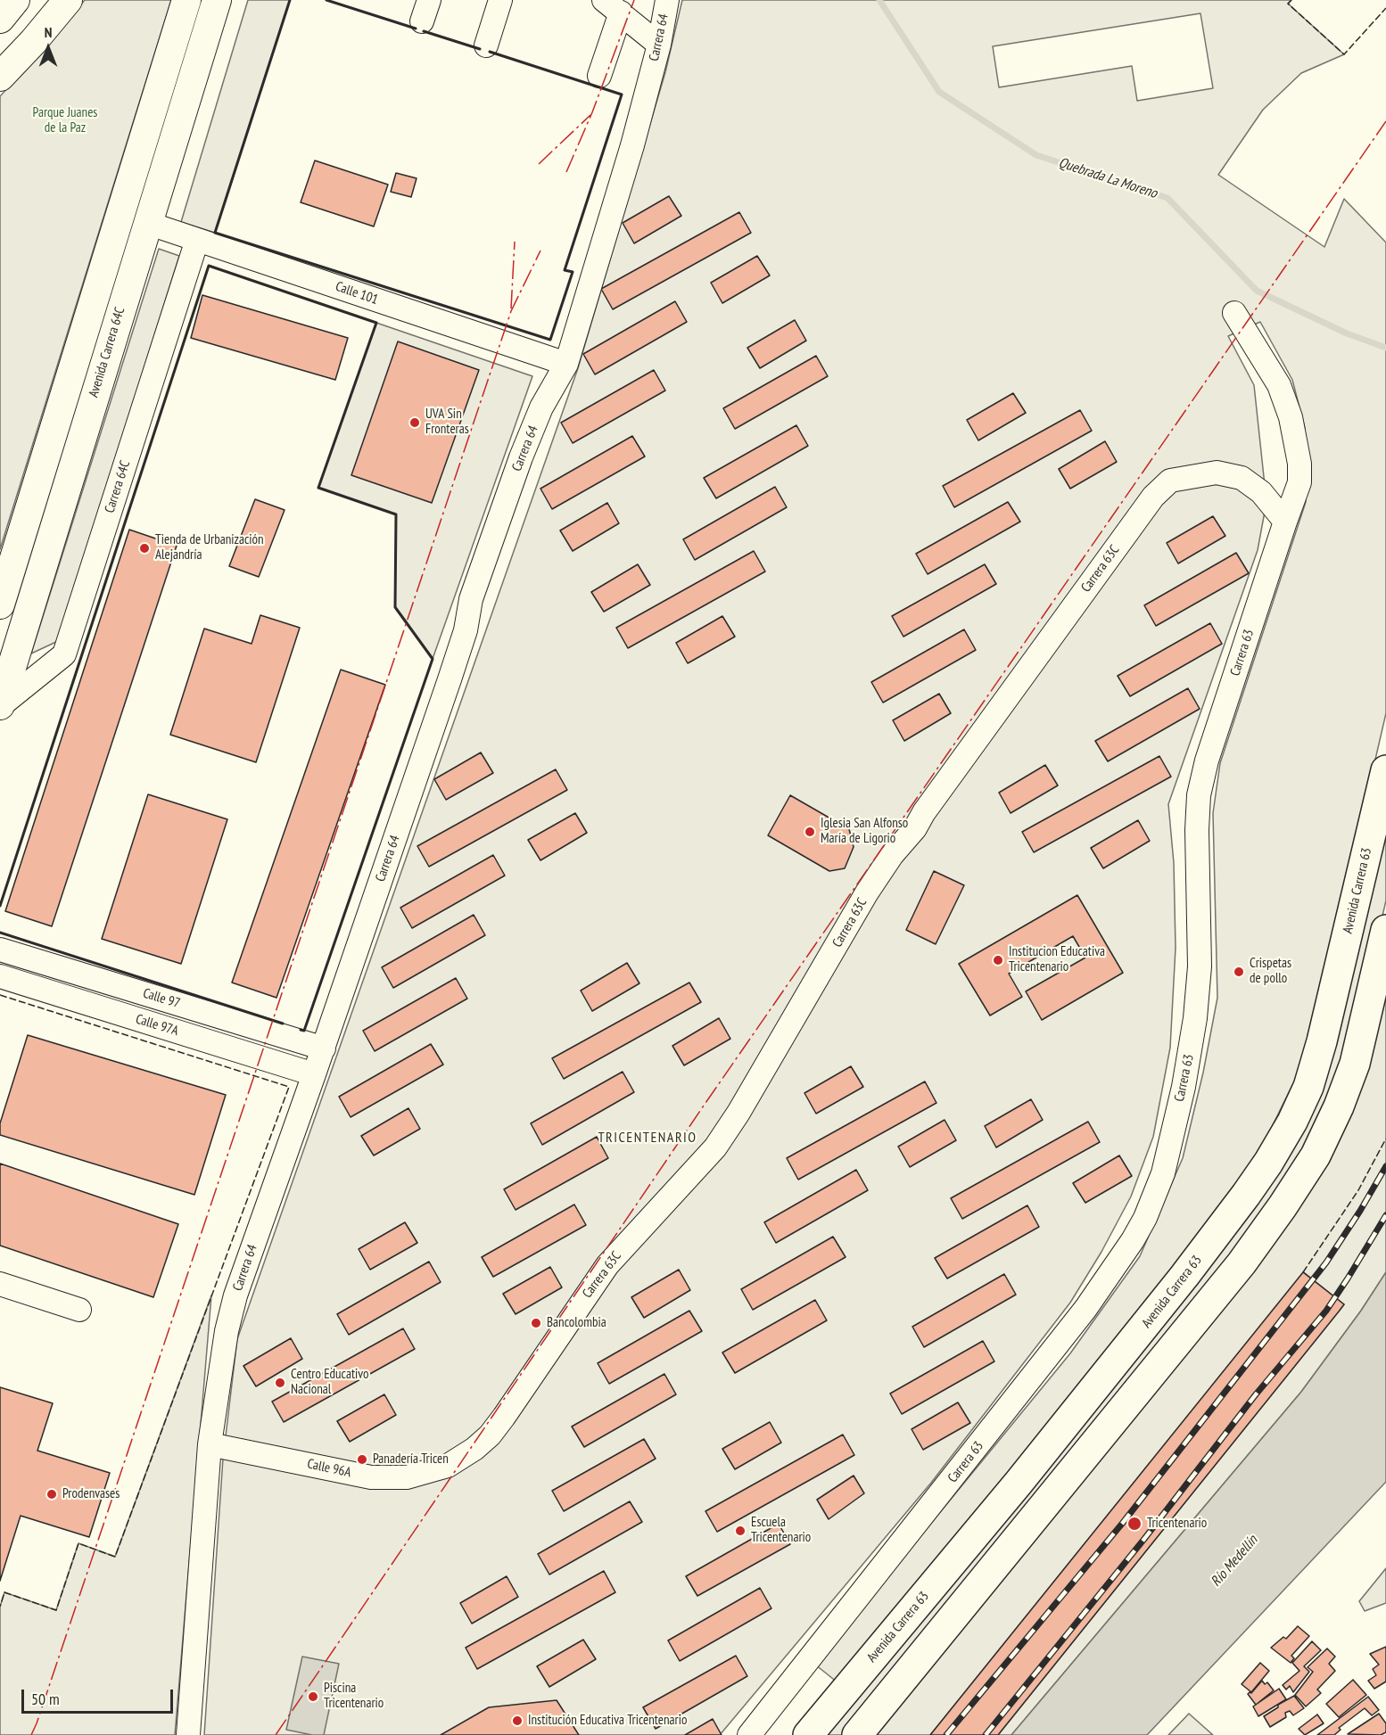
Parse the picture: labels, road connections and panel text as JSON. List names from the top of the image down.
{
  "streets": {
    "highway": ["Avenida Carrera 63"],
    "main road": ["Avenida Carrera 64C"],
    "street": [
      "Carrera 64",
      "Calle 101",
      "Carrera 64C",
      "Carrera 63C",
      "Carrera 63",
      "Calle 97",
      "Calle 97A",
      "Calle 96A"
    ]
  },
  "crossings": [
    ["Carrera 64", "Calle 101"],
    ["Carrera 64", "Calle 97"],
    ["Carrera 64", "Calle 97A"],
    ["Carrera 64", "Calle 96A"],
    ["Calle 101", "Avenida Carrera 64C"],
    ["Calle 101", "Carrera 64C"],
    ["Avenida Carrera 64C", "Carrera 64C"],
    ["Carrera 63C", "Carrera 63"],
    ["Carrera 63C", "Calle 96A"]
  ],
  "districts": ["TRICENTENARIO"],
  "water": ["Quebrada La Moreno", "Río Medellín"],
  "parks": ["Parque Juanes de la Paz"],
  "places": [
    "UVA Sin Fronteras",
    "Tienda de Urbanización Alejandría",
    "Iglesia San Alfonso María de Ligorio",
    "Institucion Educativa Tricentenario",
    "Crispetas de pollo",
    "Bancolombia",
    "Centro Educativo Nacional",
    "Panadería Tricen",
    "Prodenvases",
    "Tricentenario",
    "Escuela Tricentenario",
    "Piscina Tricentenario",
    "Institución Educativa Tricentenario"
  ],
  "scale_bar": "50 m",
  "north": "top"
}
